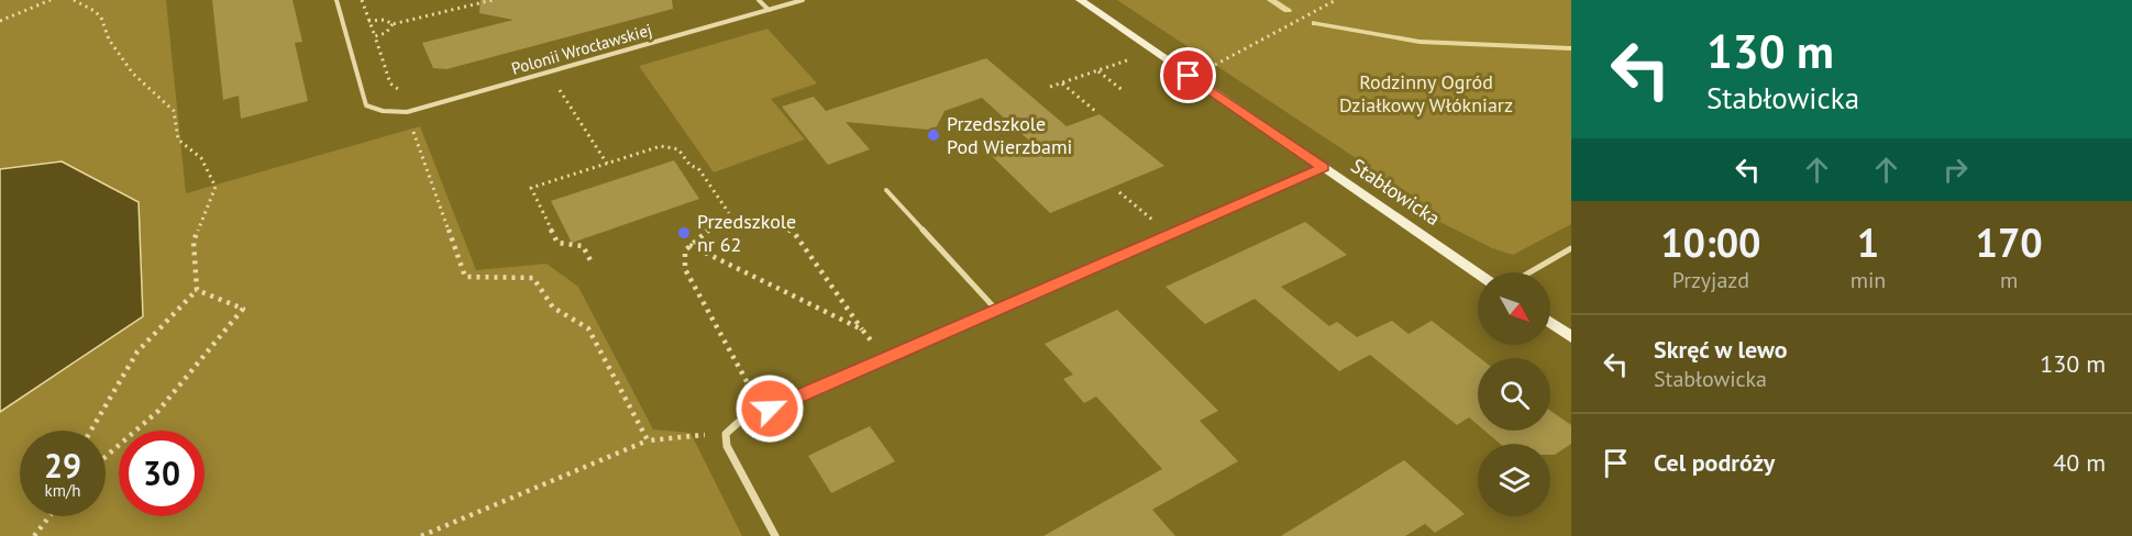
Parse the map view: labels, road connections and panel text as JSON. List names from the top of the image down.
{
  "streets": {
    "street": ["Stabłowicka"],
    "lane": ["Polonii Wrocławskiej"]
  },
  "parks": ["Rodzinny Ogród Działkowy Włókniarz"],
  "places": ["Przedszkole Pod Wierzbami", "Przedszkole nr 62"],
  "north": "bottom right",
  "page": {
    "turn": ["130 m", "Stabłowicka"],
    "eta": [
      "10:00",
      "Przyjazd",
      "1",
      "min",
      "170",
      "m"
    ],
    "list": [
      {
        "name": "Skręć w lewo",
        "note": "Stabłowicka",
        "value": "130 m"
      },
      {
        "name": "Cel podróży",
        "value": "40 m"
      }
    ],
    "speed": "29 km/h",
    "limit": "30"
  }
}
